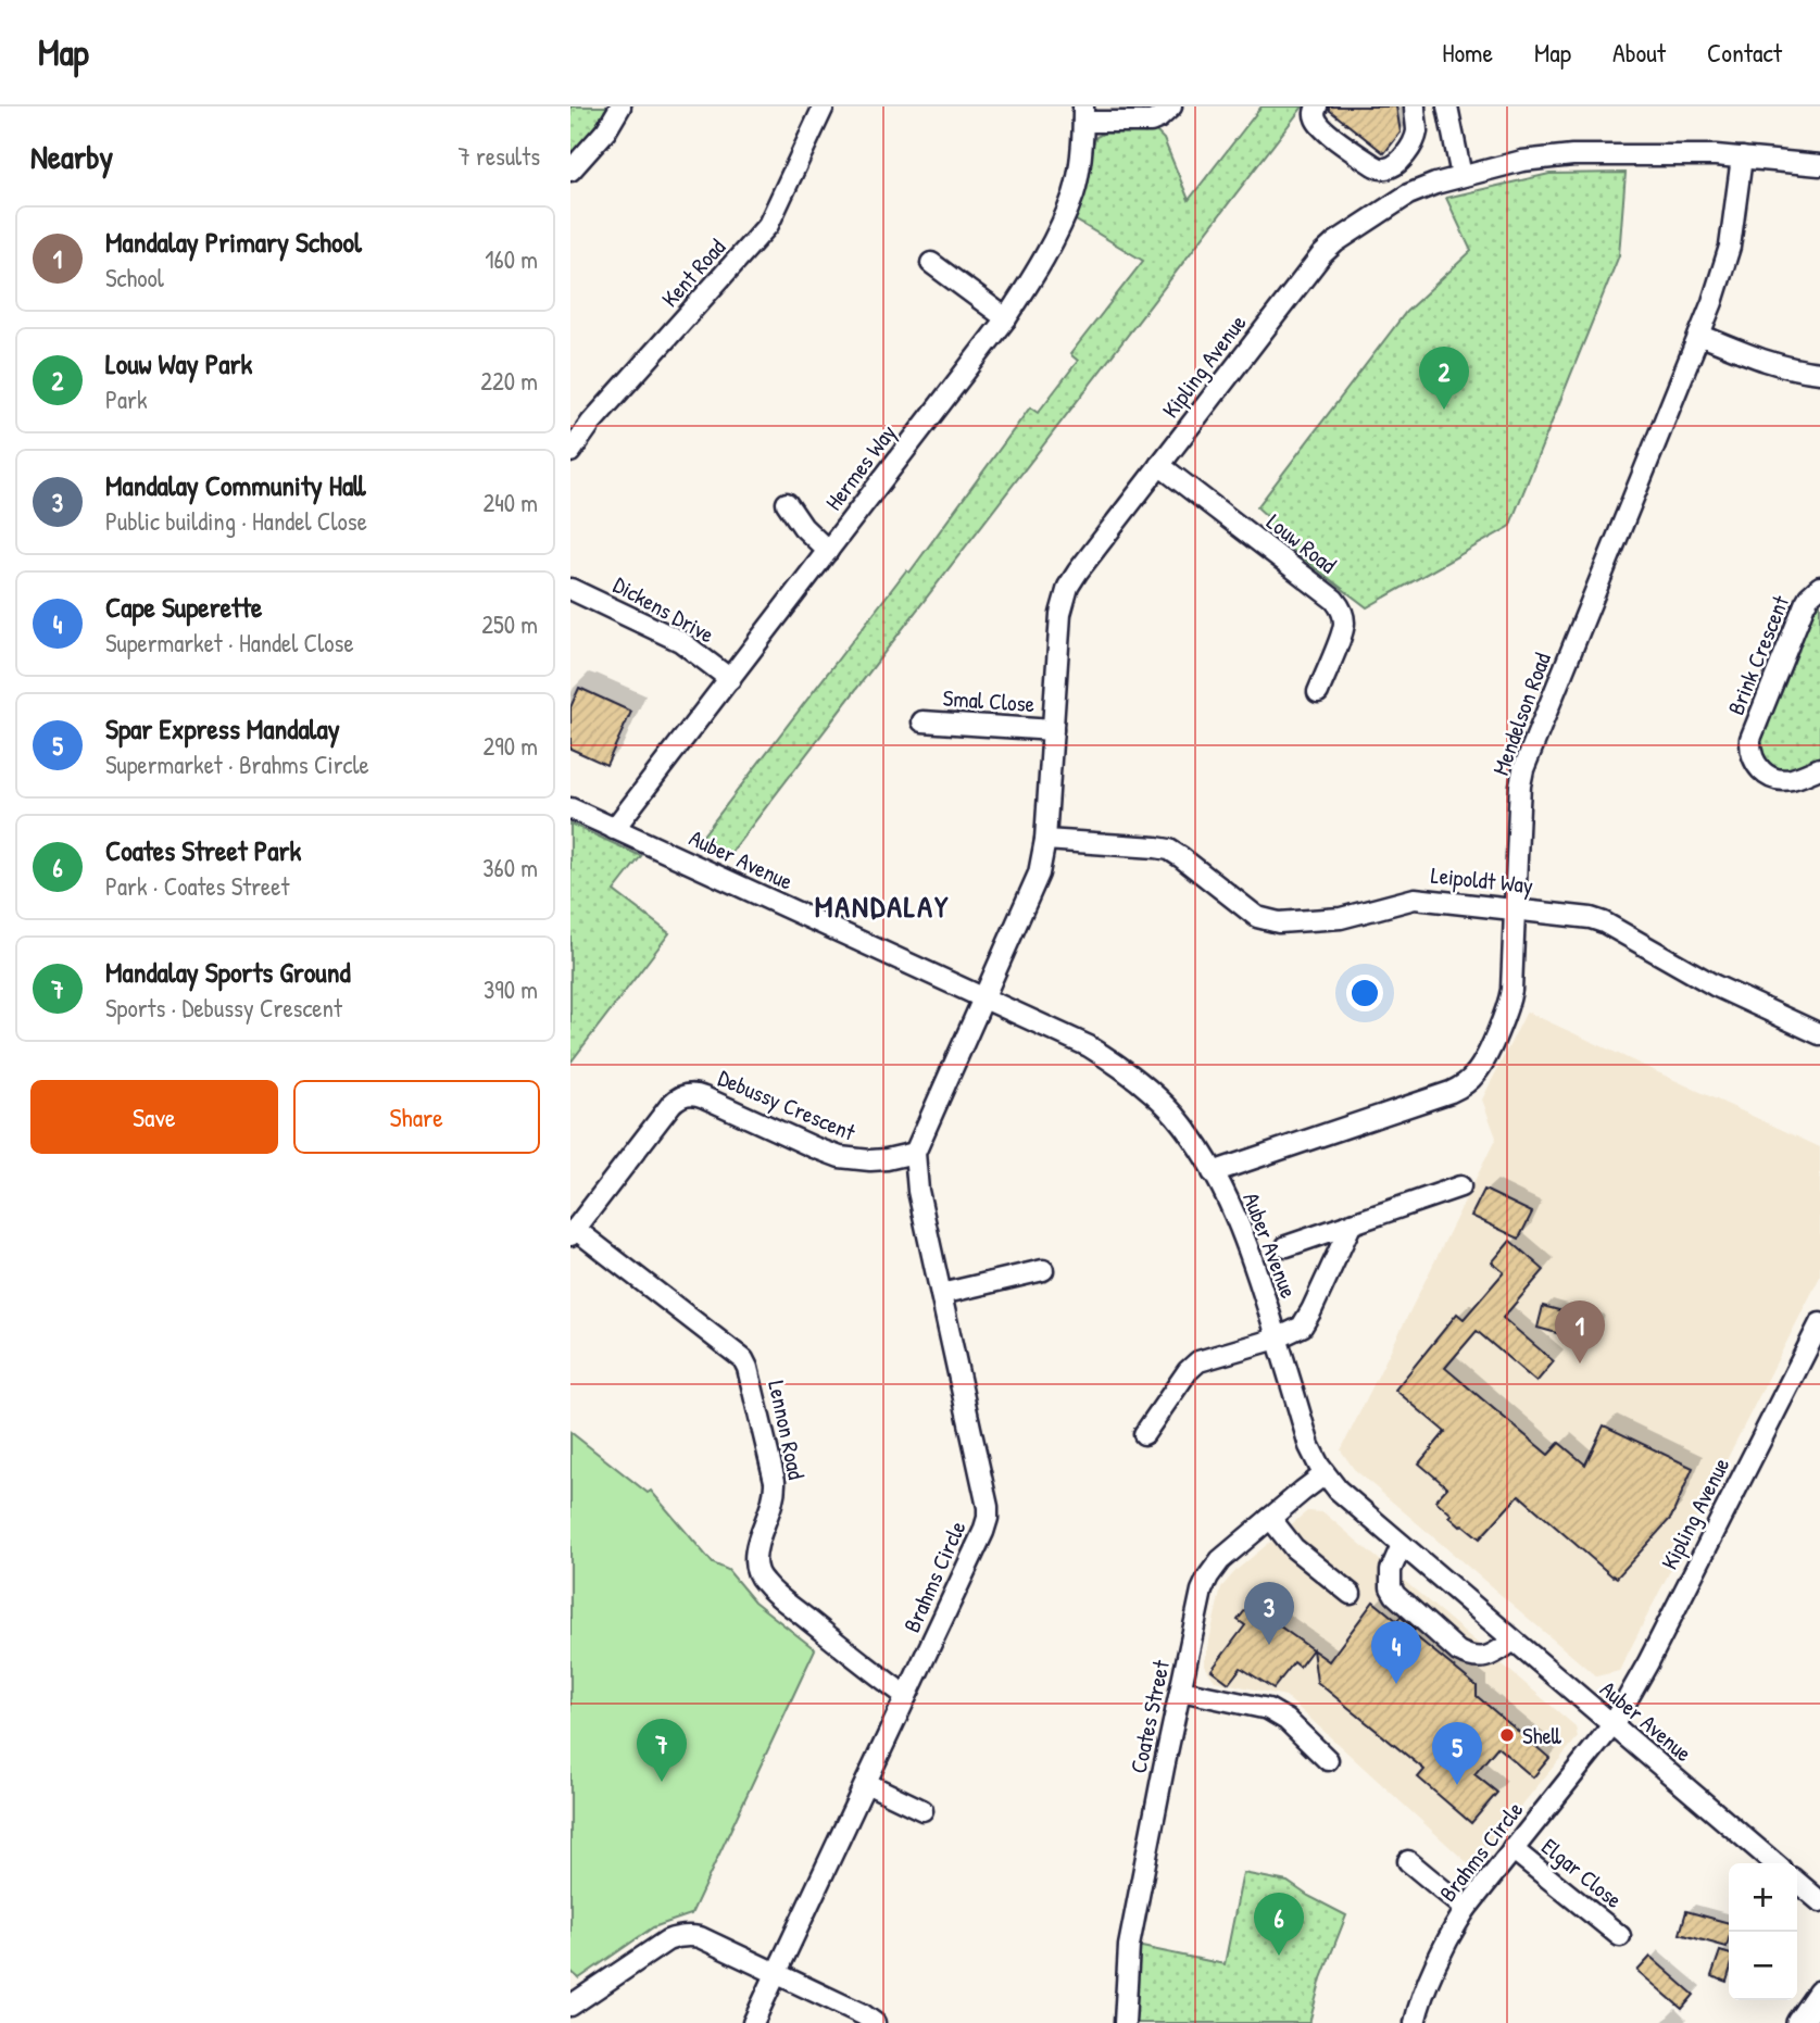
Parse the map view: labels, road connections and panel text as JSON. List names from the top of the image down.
{
  "streets": {
    "street": [
      "Kent Road",
      "Kipling Avenue",
      "Hermes Way",
      "Louw Road",
      "Dickens Drive",
      "Brink Crescent",
      "Smal Close",
      "Mendelson Road",
      "Auber Avenue",
      "Leipoldt Way",
      "Debussy Crescent",
      "Lennon Road",
      "Brahms Circle",
      "Coates Street",
      "Elgar Close"
    ]
  },
  "crossings": [
    ["Kipling Avenue", "Louw Road"],
    ["Kipling Avenue", "Smal Close"],
    ["Kipling Avenue", "Mendelson Road"],
    ["Kipling Avenue", "Auber Avenue"],
    ["Kipling Avenue", "Leipoldt Way"],
    ["Kipling Avenue", "Brahms Circle"],
    ["Hermes Way", "Dickens Drive"],
    ["Hermes Way", "Auber Avenue"],
    ["Mendelson Road", "Auber Avenue"],
    ["Mendelson Road", "Leipoldt Way"],
    ["Auber Avenue", "Brahms Circle"],
    ["Auber Avenue", "Coates Street"],
    ["Debussy Crescent", "Lennon Road"],
    ["Debussy Crescent", "Brahms Circle"],
    ["Lennon Road", "Brahms Circle"],
    ["Brahms Circle", "Elgar Close"]
  ],
  "districts": ["MANDALAY"],
  "places": ["Shell"],
  "page": {
    "header": "Map",
    "nav": [
      "Home",
      "Map",
      "About",
      "Contact"
    ],
    "heading": ["Nearby", "7 results"],
    "list": [
      {
        "mark": "1",
        "name": "Mandalay Primary School",
        "note": "School",
        "value": "160 m"
      },
      {
        "mark": "2",
        "name": "Louw Way Park",
        "note": "Park",
        "value": "220 m"
      },
      {
        "mark": "3",
        "name": "Mandalay Community Hall",
        "note": "Public building · Handel Close",
        "value": "240 m"
      },
      {
        "mark": "4",
        "name": "Cape Superette",
        "note": "Supermarket · Handel Close",
        "value": "250 m"
      },
      {
        "mark": "5",
        "name": "Spar Express Mandalay",
        "note": "Supermarket · Brahms Circle",
        "value": "290 m"
      },
      {
        "mark": "6",
        "name": "Coates Street Park",
        "note": "Park · Coates Street",
        "value": "360 m"
      },
      {
        "mark": "7",
        "name": "Mandalay Sports Ground",
        "note": "Sports · Debussy Crescent",
        "value": "390 m"
      }
    ],
    "pins": [
      "2",
      "1",
      "3",
      "4",
      "7",
      "5",
      "6"
    ],
    "buttons": ["Save", "Share"],
    "map_buttons": ["+", "−"]
  }
}
